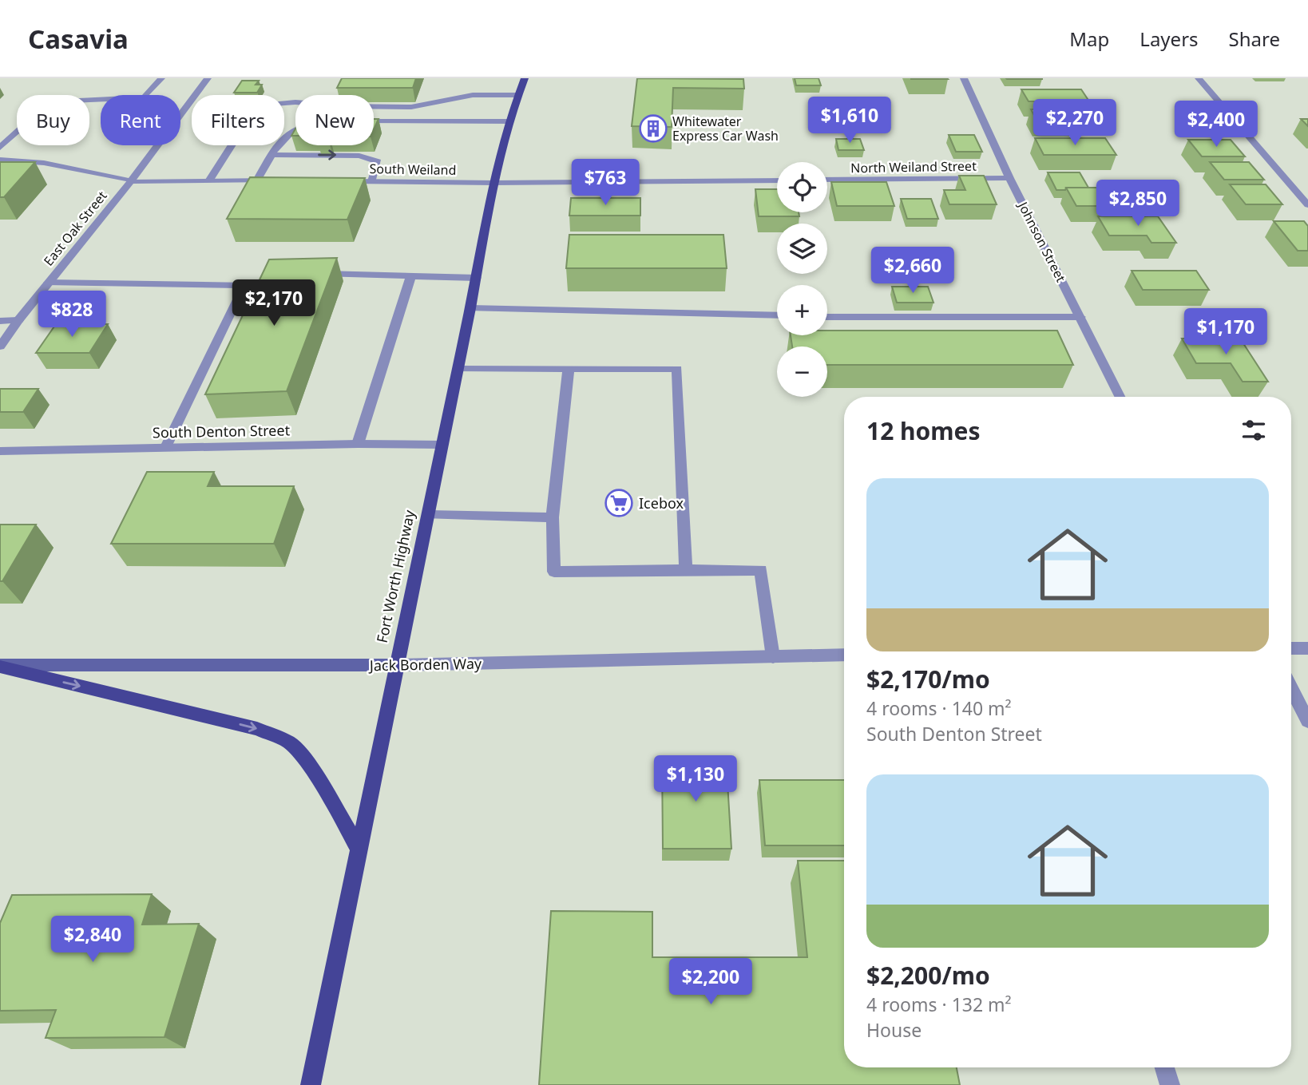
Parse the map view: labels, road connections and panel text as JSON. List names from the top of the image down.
{
  "streets": {
    "main road": ["Fort Worth Highway", "Jack Borden Way"],
    "street": [
      "North Weiland Street",
      "South Weiland",
      "East Oak Street",
      "Johnson Street",
      "South Denton Street"
    ]
  },
  "crossings": [
    ["North Weiland Street", "Johnson Street"],
    ["South Weiland", "Fort Worth Highway"],
    ["South Denton Street", "Fort Worth Highway"],
    ["Fort Worth Highway", "Jack Borden Way"]
  ],
  "places": {
    "building": ["Whitewater Express Car Wash"],
    "supermarket": ["Icebox"]
  },
  "page": {
    "header": "Casavia",
    "nav": ["Map", "Layers", "Share"],
    "chip": [
      "Buy",
      "Rent",
      "Filters",
      "New"
    ],
    "price": [
      "$1,610",
      "$2,270",
      "$2,400",
      "$763",
      "$2,850",
      "$2,660",
      "$2,170",
      "$828",
      "$1,170",
      "$1,130",
      "$2,840",
      "$2,200"
    ],
    "map_buttons": ["+", "−"],
    "heading": "12 homes",
    "list": [
      {
        "name": "$2,170/mo",
        "note": "4 rooms · 140 m² · South Denton Street"
      },
      {
        "name": "$2,200/mo",
        "note": "4 rooms · 132 m² · House"
      }
    ]
  }
}
